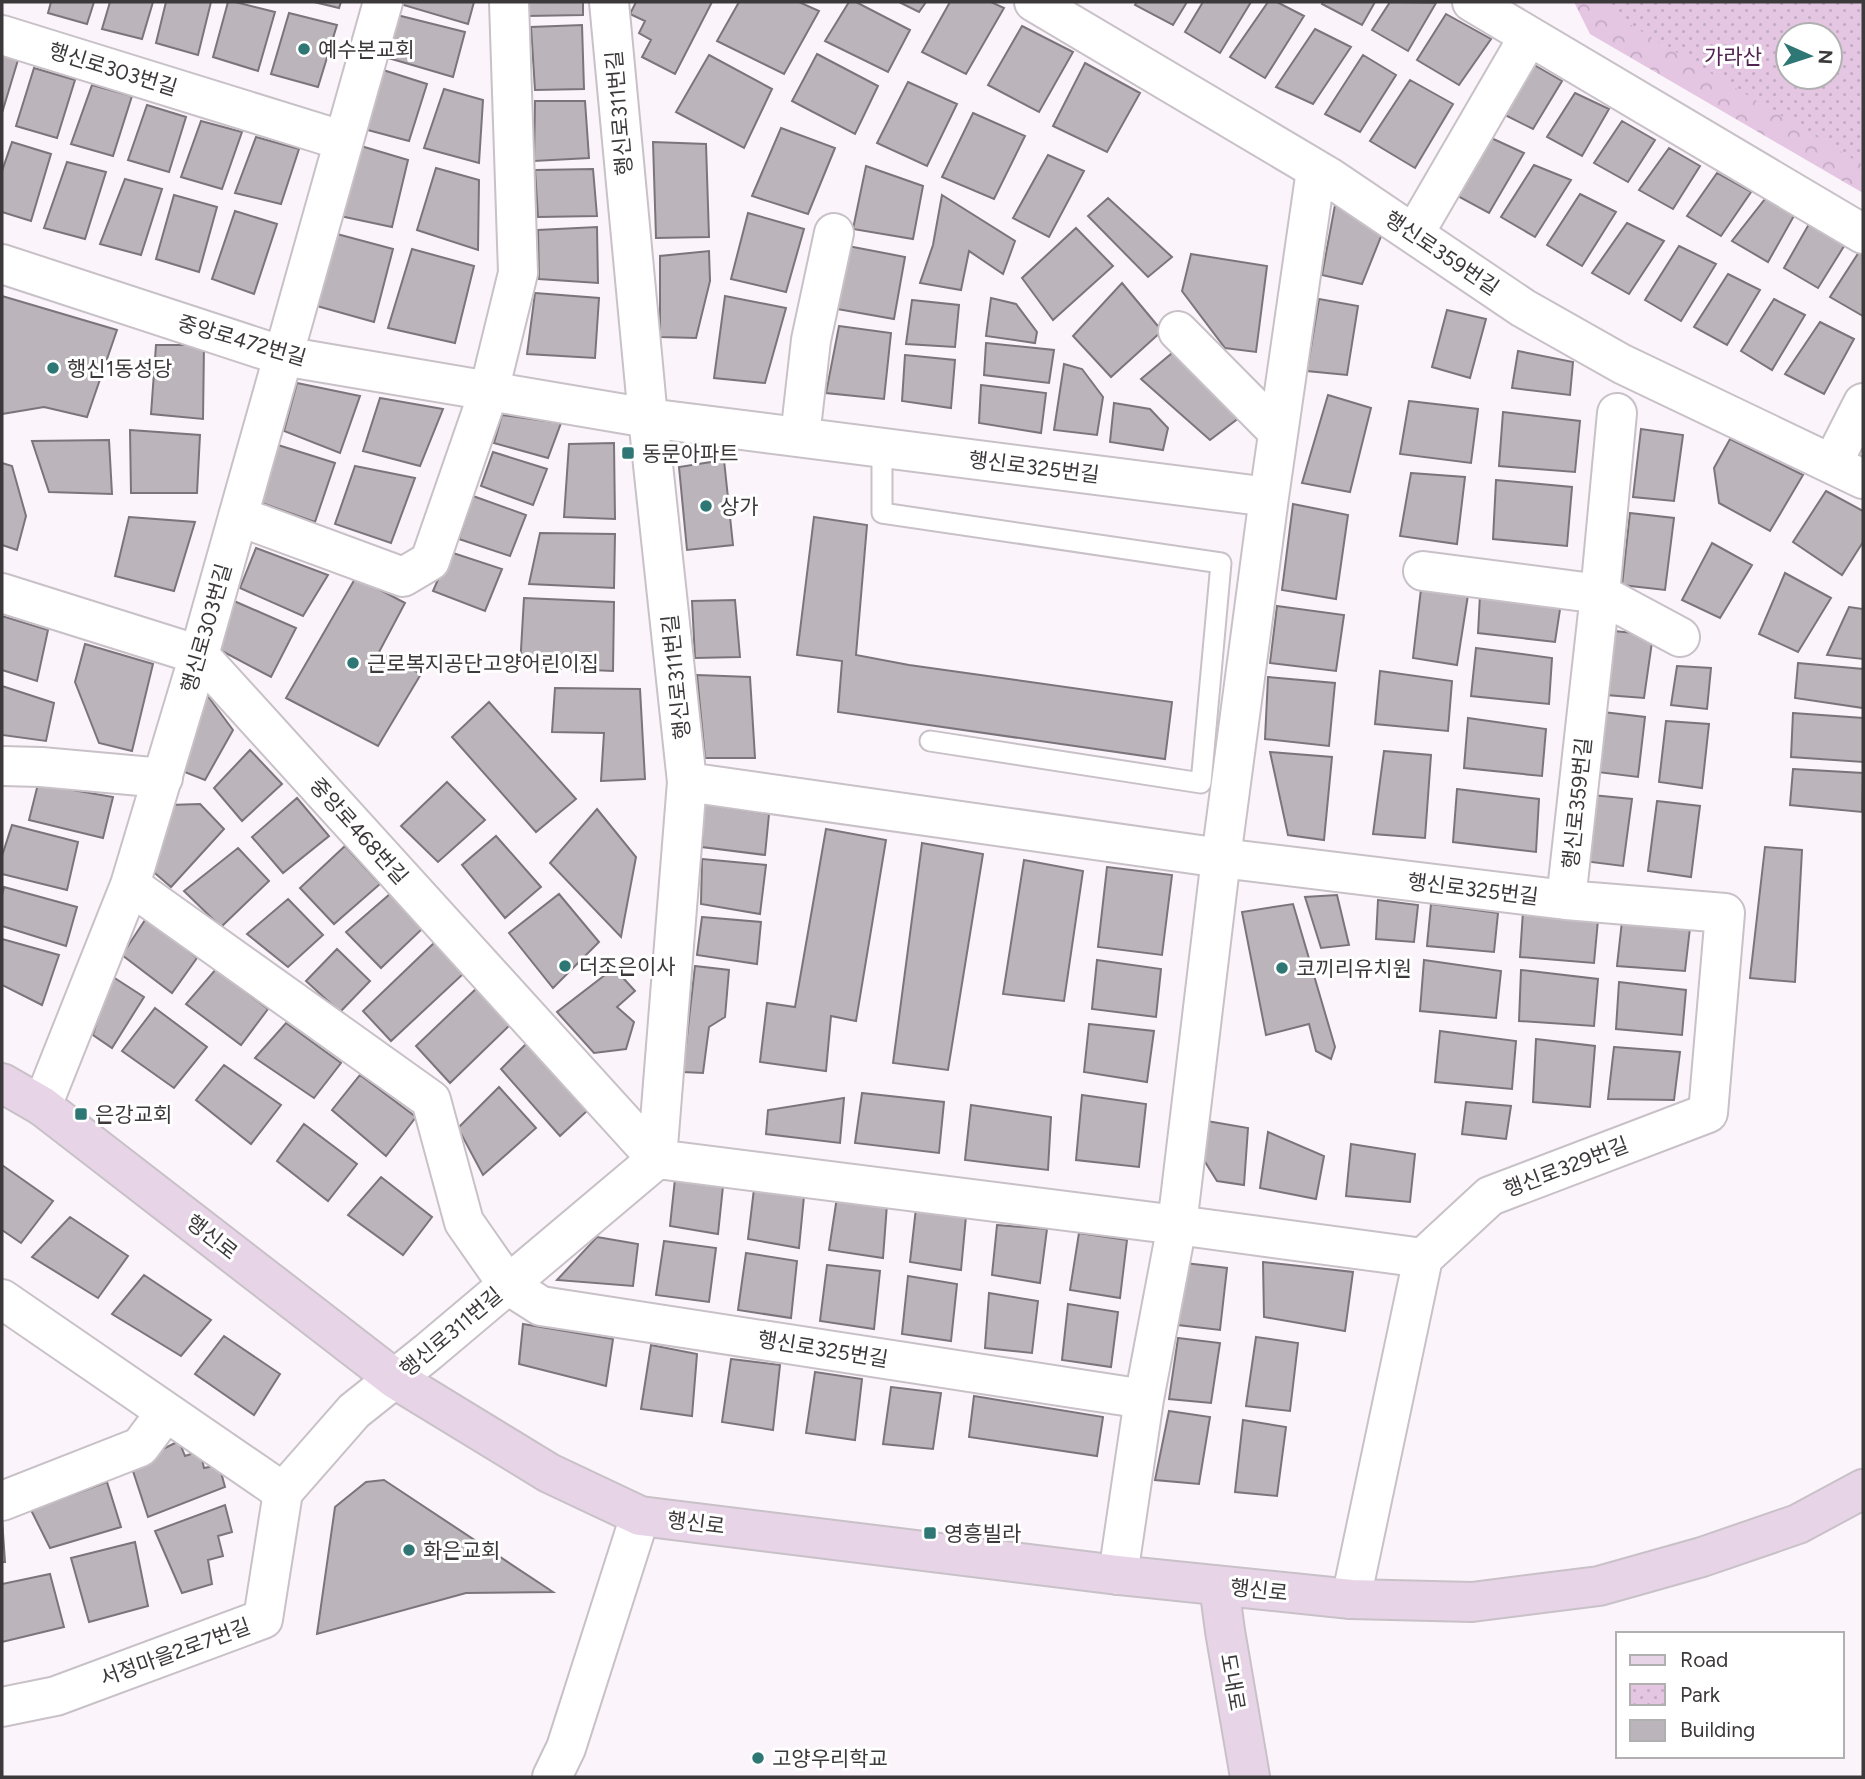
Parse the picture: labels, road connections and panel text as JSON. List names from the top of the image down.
{
  "streets": {
    "main road": ["행신로", "도내로"],
    "street": [
      "행신로303번길",
      "행신로311번길",
      "행신로359번길",
      "중앙로472번길",
      "행신로325번길",
      "중앙로468번길",
      "행신로329번길",
      "서정마을2로7번길"
    ]
  },
  "crossings": [
    ["행신로303번길", "행신로311번길"],
    ["행신로303번길", "중앙로472번길"],
    ["행신로303번길", "중앙로468번길"],
    ["행신로303번길", "행신로"],
    ["행신로311번길", "중앙로472번길"],
    ["행신로311번길", "행신로325번길"],
    ["행신로311번길", "중앙로468번길"],
    ["행신로311번길", "행신로"],
    ["행신로359번길", "행신로325번길"],
    ["중앙로472번길", "행신로325번길"],
    ["행신로325번길", "행신로329번길"],
    ["행신로", "도내로"]
  ],
  "parks": ["가라산"],
  "places": {
    "other": [
      "예수본교회",
      "행신1동성당",
      "상가",
      "근로복지공단고양어린이집",
      "더조은이사",
      "코끼리유치원",
      "화은교회",
      "고양우리학교"
    ],
    "transit": ["동문아파트", "은강교회", "영흥빌라"]
  },
  "legend": ["Road", "Park", "Building"],
  "north": "right"
}
